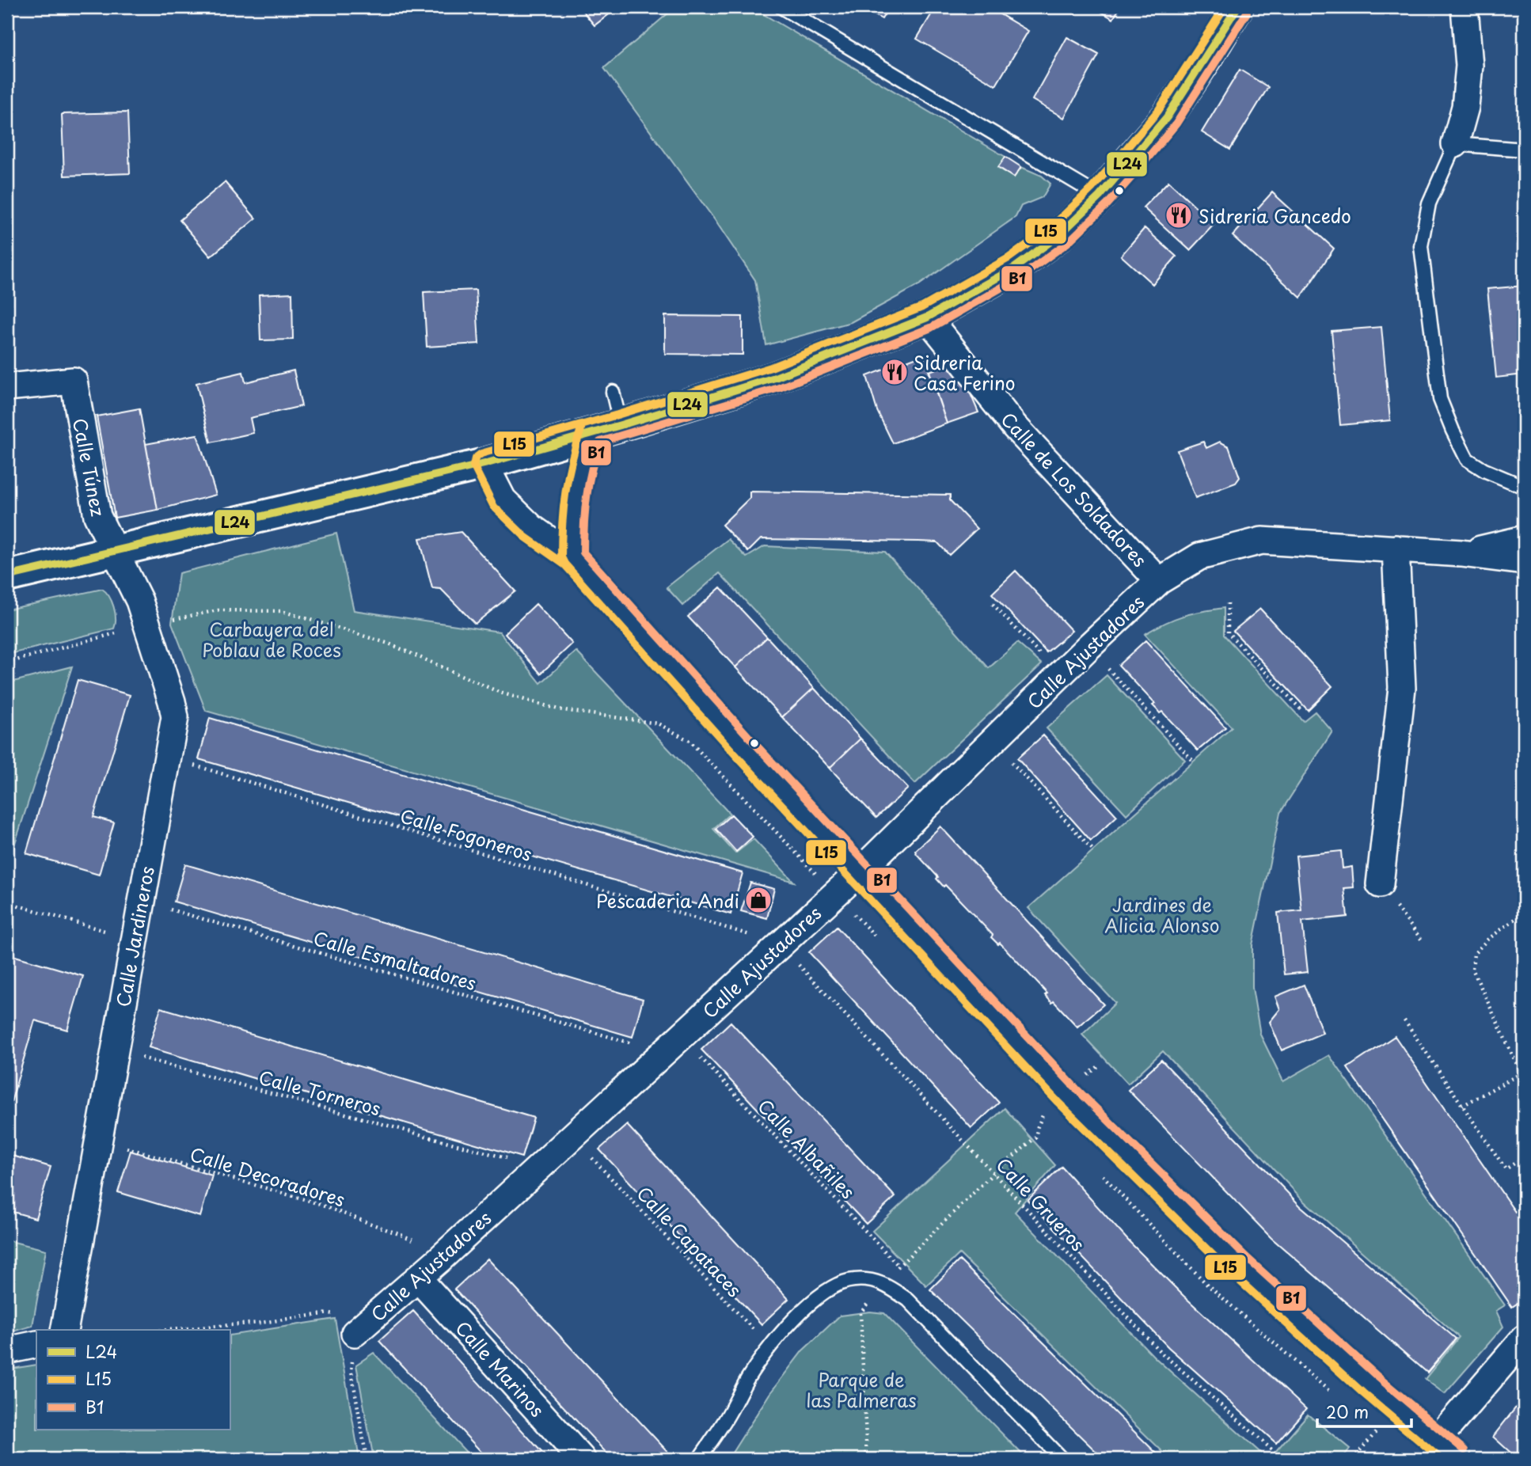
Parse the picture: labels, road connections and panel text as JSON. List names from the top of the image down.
{
  "streets": {
    "street": [
      "Calle Túnez",
      "Calle de Los Soldadores",
      "Calle Ajustadores",
      "Calle Jardineros",
      "Calle Marinos"
    ],
    "path": [
      "Calle Fogoneros",
      "Calle Esmaltadores",
      "Calle Torneros",
      "Calle Albañiles",
      "Calle Decoradores",
      "Calle Grueros",
      "Calle Capataces"
    ]
  },
  "crossings": [
    ["Calle Túnez", "Calle Jardineros"],
    ["Calle de Los Soldadores", "Calle Ajustadores"],
    ["Calle Ajustadores", "Calle Marinos"],
    ["Calle Fogoneros", "Calle Jardineros"],
    ["Calle Jardineros", "Calle Esmaltadores"],
    ["Calle Jardineros", "Calle Torneros"],
    ["Calle Jardineros", "Calle Decoradores"]
  ],
  "parks": ["Carbayera del Poblau de Roces", "Jardines de Alicia Alonso", "Parque de las Palmeras"],
  "places": {
    "restaurant": ["Sidreria Gancedo", "Sidreria Casa Ferino"],
    "shop": ["Pescaderia Andi"]
  },
  "lines": ["transit line L24", "transit line L15", "transit line B1"],
  "legend": ["L24", "L15", "B1"],
  "scale_bar": "20 m"
}
